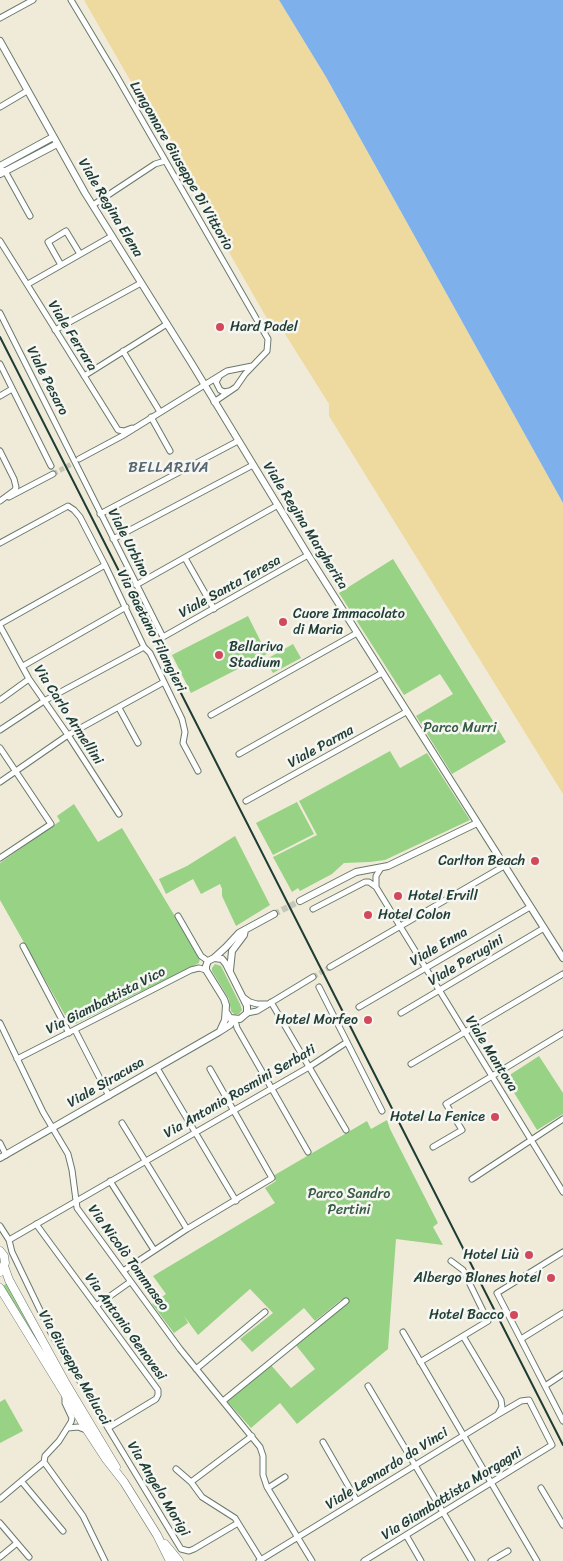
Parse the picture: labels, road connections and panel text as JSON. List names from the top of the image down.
{
  "streets": {
    "main road": ["Via Giuseppe Melucci"],
    "street": [
      "Lungomare Giuseppe Di Vittorio",
      "Viale Regina Elena",
      "Viale Ferrara",
      "Viale Pesaro",
      "Viale Regina Margherita",
      "Viale Urbino",
      "Viale Santa Teresa",
      "Via Gaetano Filangieri",
      "Via Carlo Armellini",
      "Viale Parma",
      "Viale Enna",
      "Viale Perugini",
      "Via Giambattista Vico",
      "Viale Mantova",
      "Viale Siracusa",
      "Via Antonio Rosmini Serbati",
      "Via Nicolò Tommaseo",
      "Via Antonio Genovesi",
      "Viale Leonardo da Vinci",
      "Via Angelo Morigi",
      "Via Giambattista Morgagni"
    ]
  },
  "crossings": [
    ["Viale Regina Elena", "Viale Regina Margherita"],
    ["Viale Pesaro", "Viale Urbino"],
    ["Viale Regina Margherita", "Viale Santa Teresa"],
    ["Viale Regina Margherita", "Viale Parma"],
    ["Viale Regina Margherita", "Viale Enna"],
    ["Viale Regina Margherita", "Viale Perugini"],
    ["Viale Urbino", "Viale Santa Teresa"],
    ["Viale Enna", "Viale Mantova"],
    ["Viale Perugini", "Viale Mantova"],
    ["Via Giambattista Vico", "Via Nicolò Tommaseo"],
    ["Viale Siracusa", "Via Nicolò Tommaseo"],
    ["Via Antonio Rosmini Serbati", "Via Nicolò Tommaseo"],
    ["Via Antonio Rosmini Serbati", "Via Antonio Genovesi"],
    ["Via Antonio Rosmini Serbati", "Via Angelo Morigi"],
    ["Via Nicolò Tommaseo", "Viale Leonardo da Vinci"],
    ["Via Antonio Genovesi", "Via Angelo Morigi"],
    ["Viale Leonardo da Vinci", "Via Giambattista Morgagni"]
  ],
  "districts": ["BELLARIVA"],
  "parks": ["Parco Murri", "Parco Sandro Pertini"],
  "places": [
    "Hard Padel",
    "Cuore Immacolato di Maria",
    "Bellariva Stadium",
    "Carlton Beach",
    "Hotel Ervill",
    "Hotel Colon",
    "Hotel Morfeo",
    "Hotel La Fenice",
    "Hotel Liù",
    "Albergo Blanes hotel",
    "Hotel Bacco"
  ]
}
